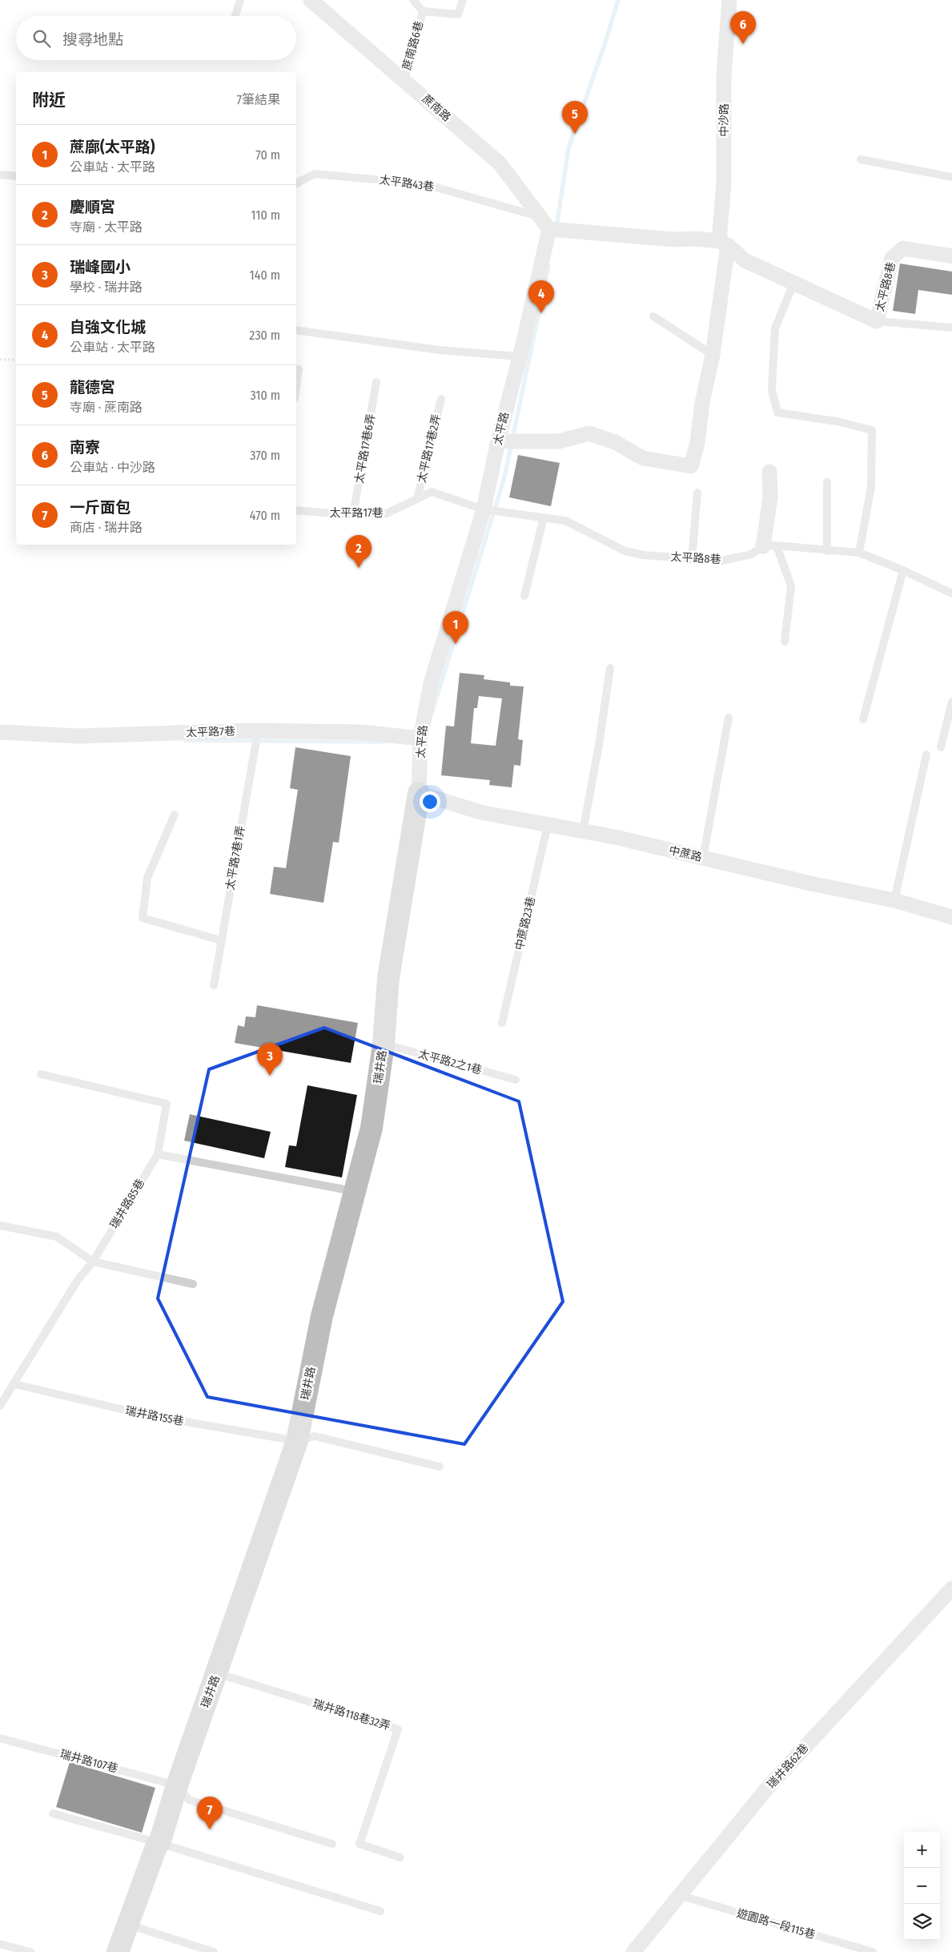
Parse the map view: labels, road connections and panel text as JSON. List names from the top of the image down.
{
  "streets": {
    "street": [
      "蔗南路",
      "中沙路",
      "太平路8巷",
      "太平路",
      "太平路7巷",
      "中蔗路",
      "瑞井路",
      "瑞井路62巷"
    ],
    "lane": [
      "蔗南路6巷",
      "太平路43巷",
      "太平路17巷6弄",
      "太平路17巷2弄",
      "太平路17巷",
      "太平路7巷1弄",
      "中蔗路23巷",
      "太平路2之1巷",
      "瑞井路85巷",
      "瑞井路155巷",
      "瑞井路118巷32弄",
      "瑞井路107巷",
      "遊園路一段115巷"
    ]
  },
  "crossings": [
    ["蔗南路6巷", "蔗南路"],
    ["蔗南路", "太平路43巷"],
    ["蔗南路", "太平路"],
    ["中沙路", "太平路8巷"],
    ["中沙路", "太平路"],
    ["太平路43巷", "太平路"],
    ["太平路8巷", "太平路"],
    ["太平路8巷", "太平路17巷"],
    ["太平路", "太平路17巷"],
    ["太平路", "太平路7巷"],
    ["太平路", "中蔗路"],
    ["太平路", "瑞井路"],
    ["太平路17巷6弄", "太平路17巷"],
    ["太平路17巷2弄", "太平路17巷"],
    ["太平路7巷", "太平路7巷1弄"],
    ["中蔗路", "中蔗路23巷"],
    ["中蔗路", "瑞井路"],
    ["太平路2之1巷", "瑞井路"],
    ["瑞井路", "瑞井路155巷"],
    ["瑞井路", "瑞井路118巷32弄"],
    ["瑞井路", "瑞井路107巷"],
    ["瑞井路85巷", "瑞井路155巷"],
    ["瑞井路62巷", "遊園路一段115巷"]
  ],
  "page": {
    "pins": [
      "6",
      "5",
      "4",
      "2",
      "1",
      "3",
      "7"
    ],
    "search": "搜尋地點",
    "heading": ["附近", "7筆結果"],
    "list": [
      {
        "mark": "1",
        "name": "蔗廍(太平路)",
        "note": "公車站 · 太平路",
        "value": "70 m"
      },
      {
        "mark": "2",
        "name": "慶順宮",
        "note": "寺廟 · 太平路",
        "value": "110 m"
      },
      {
        "mark": "3",
        "name": "瑞峰國小",
        "note": "學校 · 瑞井路",
        "value": "140 m"
      },
      {
        "mark": "4",
        "name": "自強文化城",
        "note": "公車站 · 太平路",
        "value": "230 m"
      },
      {
        "mark": "5",
        "name": "龍德宮",
        "note": "寺廟 · 蔗南路",
        "value": "310 m"
      },
      {
        "mark": "6",
        "name": "南寮",
        "note": "公車站 · 中沙路",
        "value": "370 m"
      },
      {
        "mark": "7",
        "name": "一斤面包",
        "note": "商店 · 瑞井路",
        "value": "470 m"
      }
    ],
    "map_buttons": ["+", "−"]
  }
}
